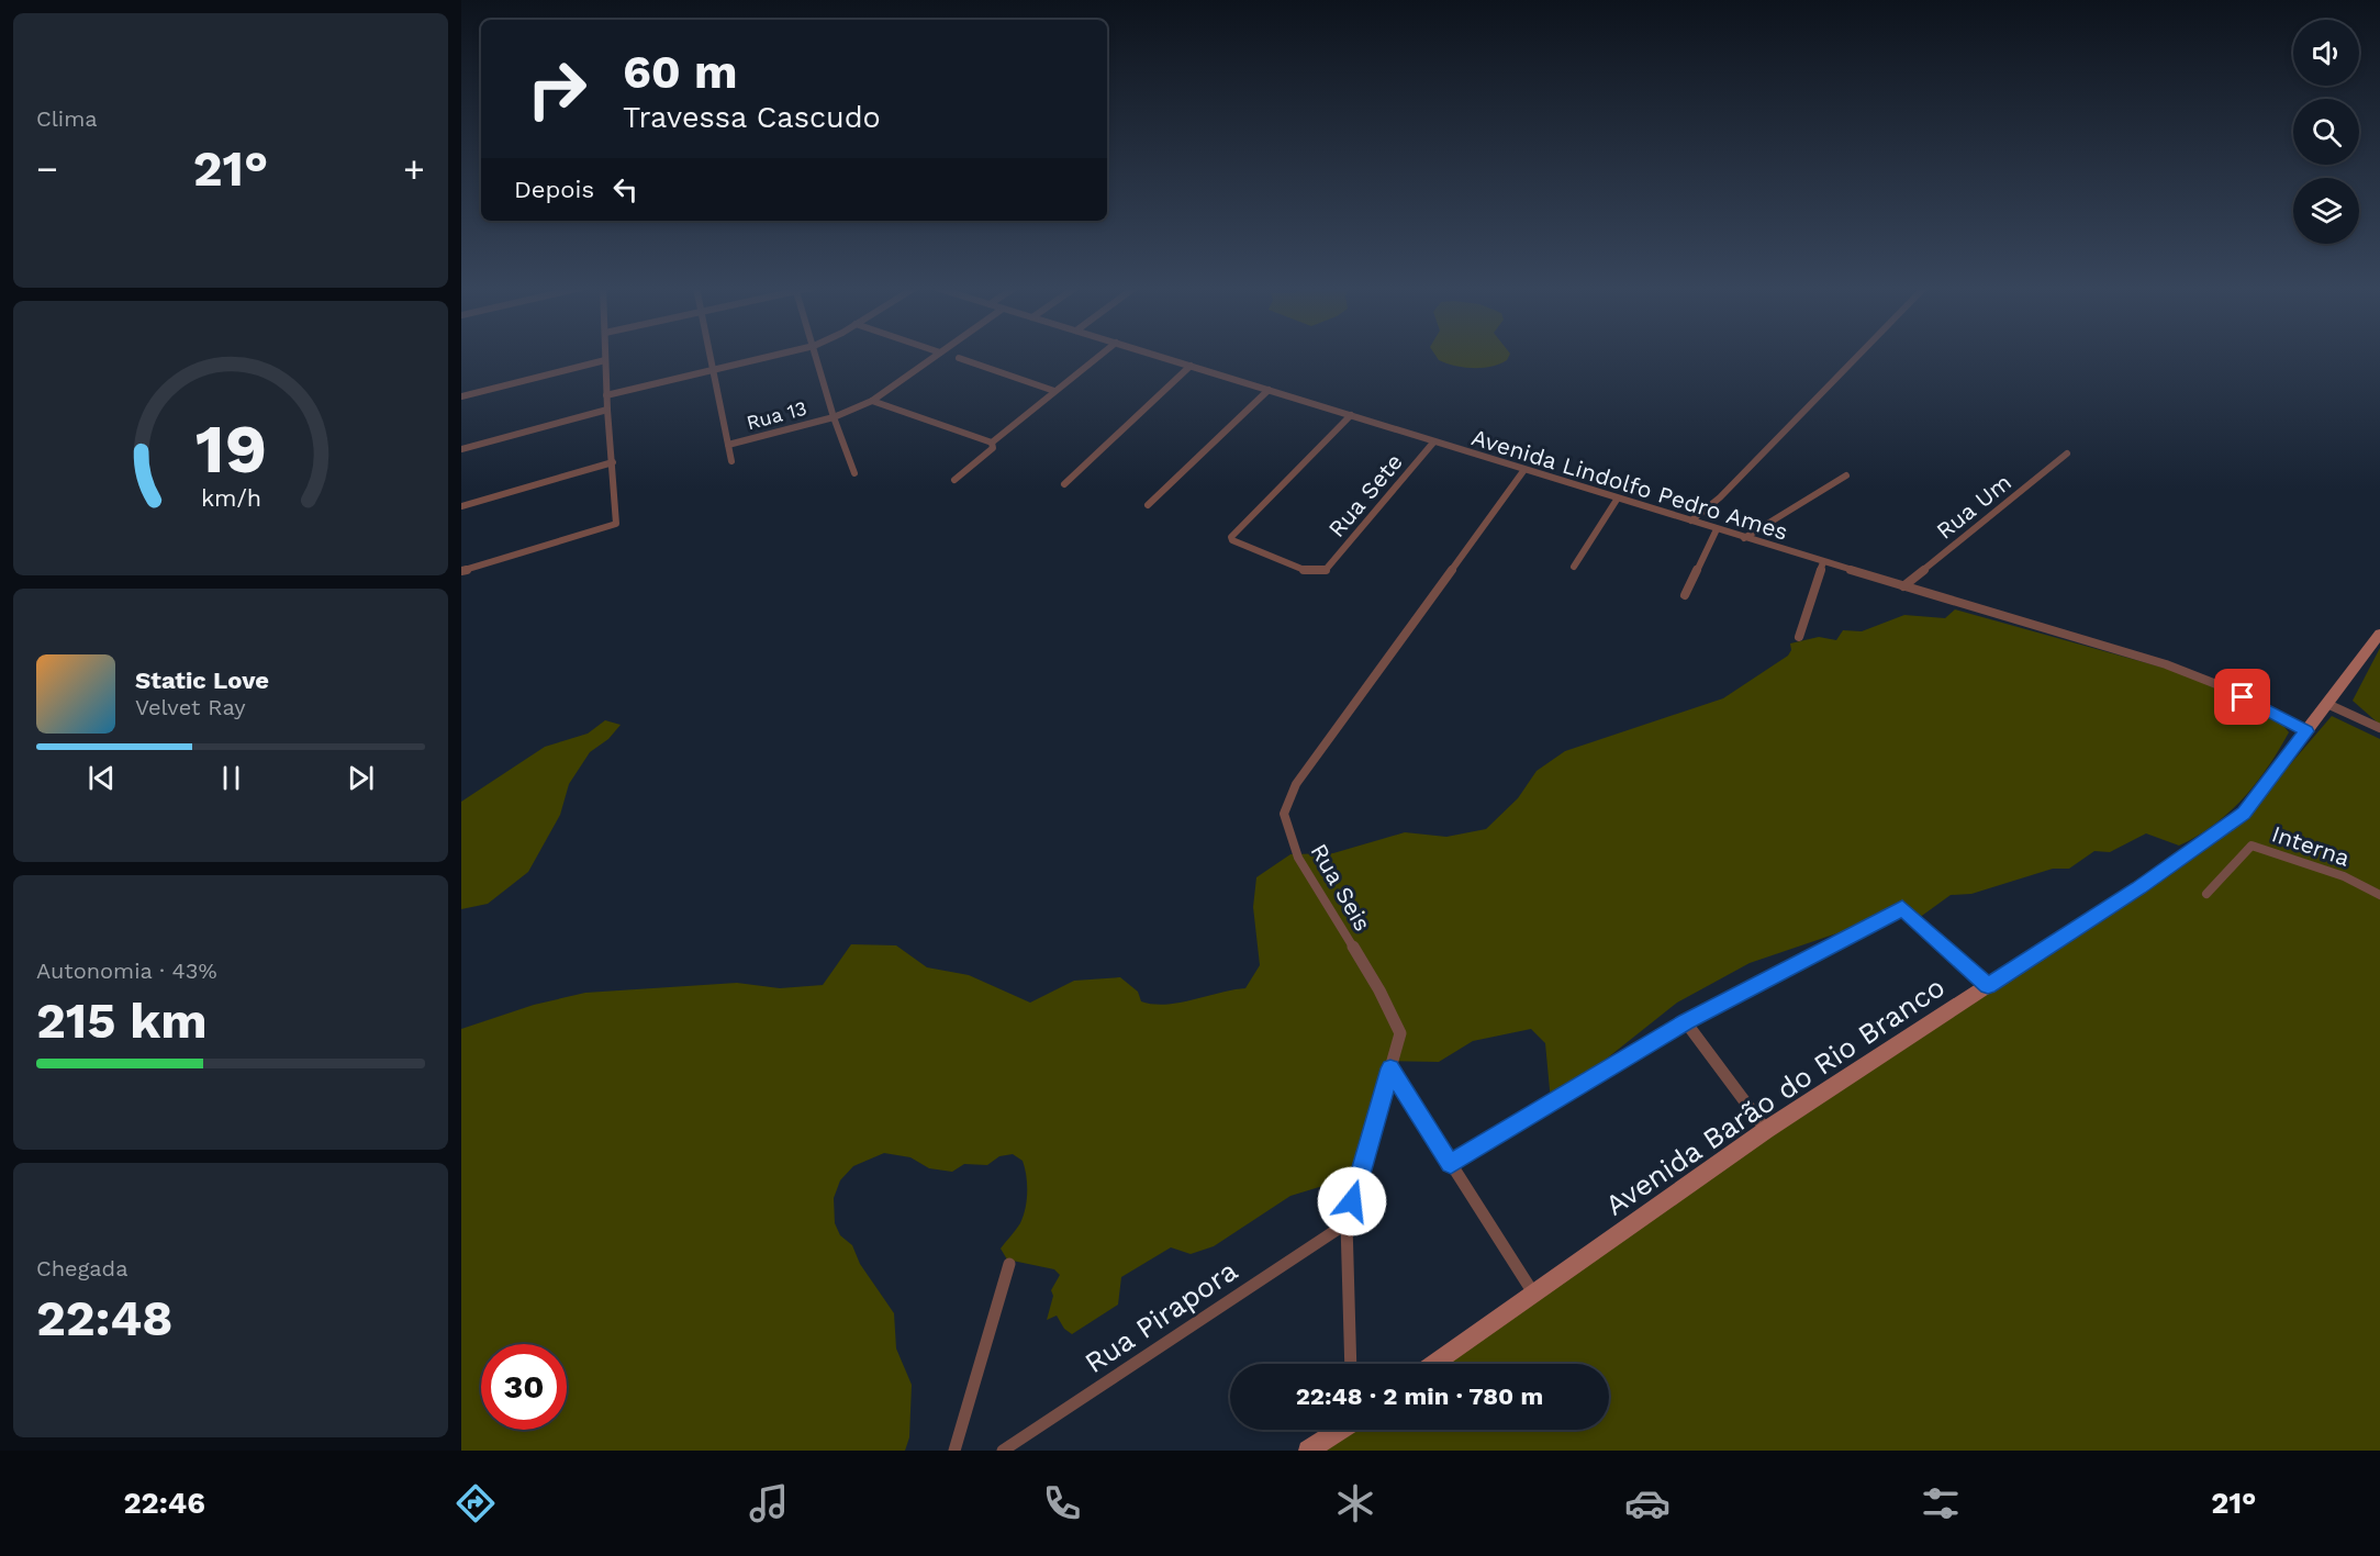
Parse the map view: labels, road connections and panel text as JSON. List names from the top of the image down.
{
  "streets": {
    "street": [
      "Rua 13",
      "Avenida Lindolfo Pedro Ames",
      "Rua Sete",
      "Rua Um",
      "Interna",
      "Rua Seis",
      "Avenida Barão do Rio Branco",
      "Rua Pirapora"
    ]
  },
  "crossings": [
    ["Avenida Lindolfo Pedro Ames", "Rua Sete"],
    ["Avenida Lindolfo Pedro Ames", "Rua Um"],
    ["Avenida Lindolfo Pedro Ames", "Rua Seis"],
    ["Avenida Lindolfo Pedro Ames", "Avenida Barão do Rio Branco"],
    ["Rua Seis", "Rua Pirapora"]
  ],
  "page": {
    "tile": [
      "Clima",
      ["Autonomia · 43%", "215 km"],
      ["Chegada", "22:48"]
    ],
    "turn": ["60 m", "Travessa Cascudo"],
    "heat": ["−", "21°", "+"],
    "then": "Depois",
    "song": ["Static Love", "Velvet Ray"],
    "limit": "30",
    "trip": "22:48 · 2 min · 780 m",
    "tabs": ["22:46", "21°"],
    "gauge": ["19", "km/h"]
  }
}
